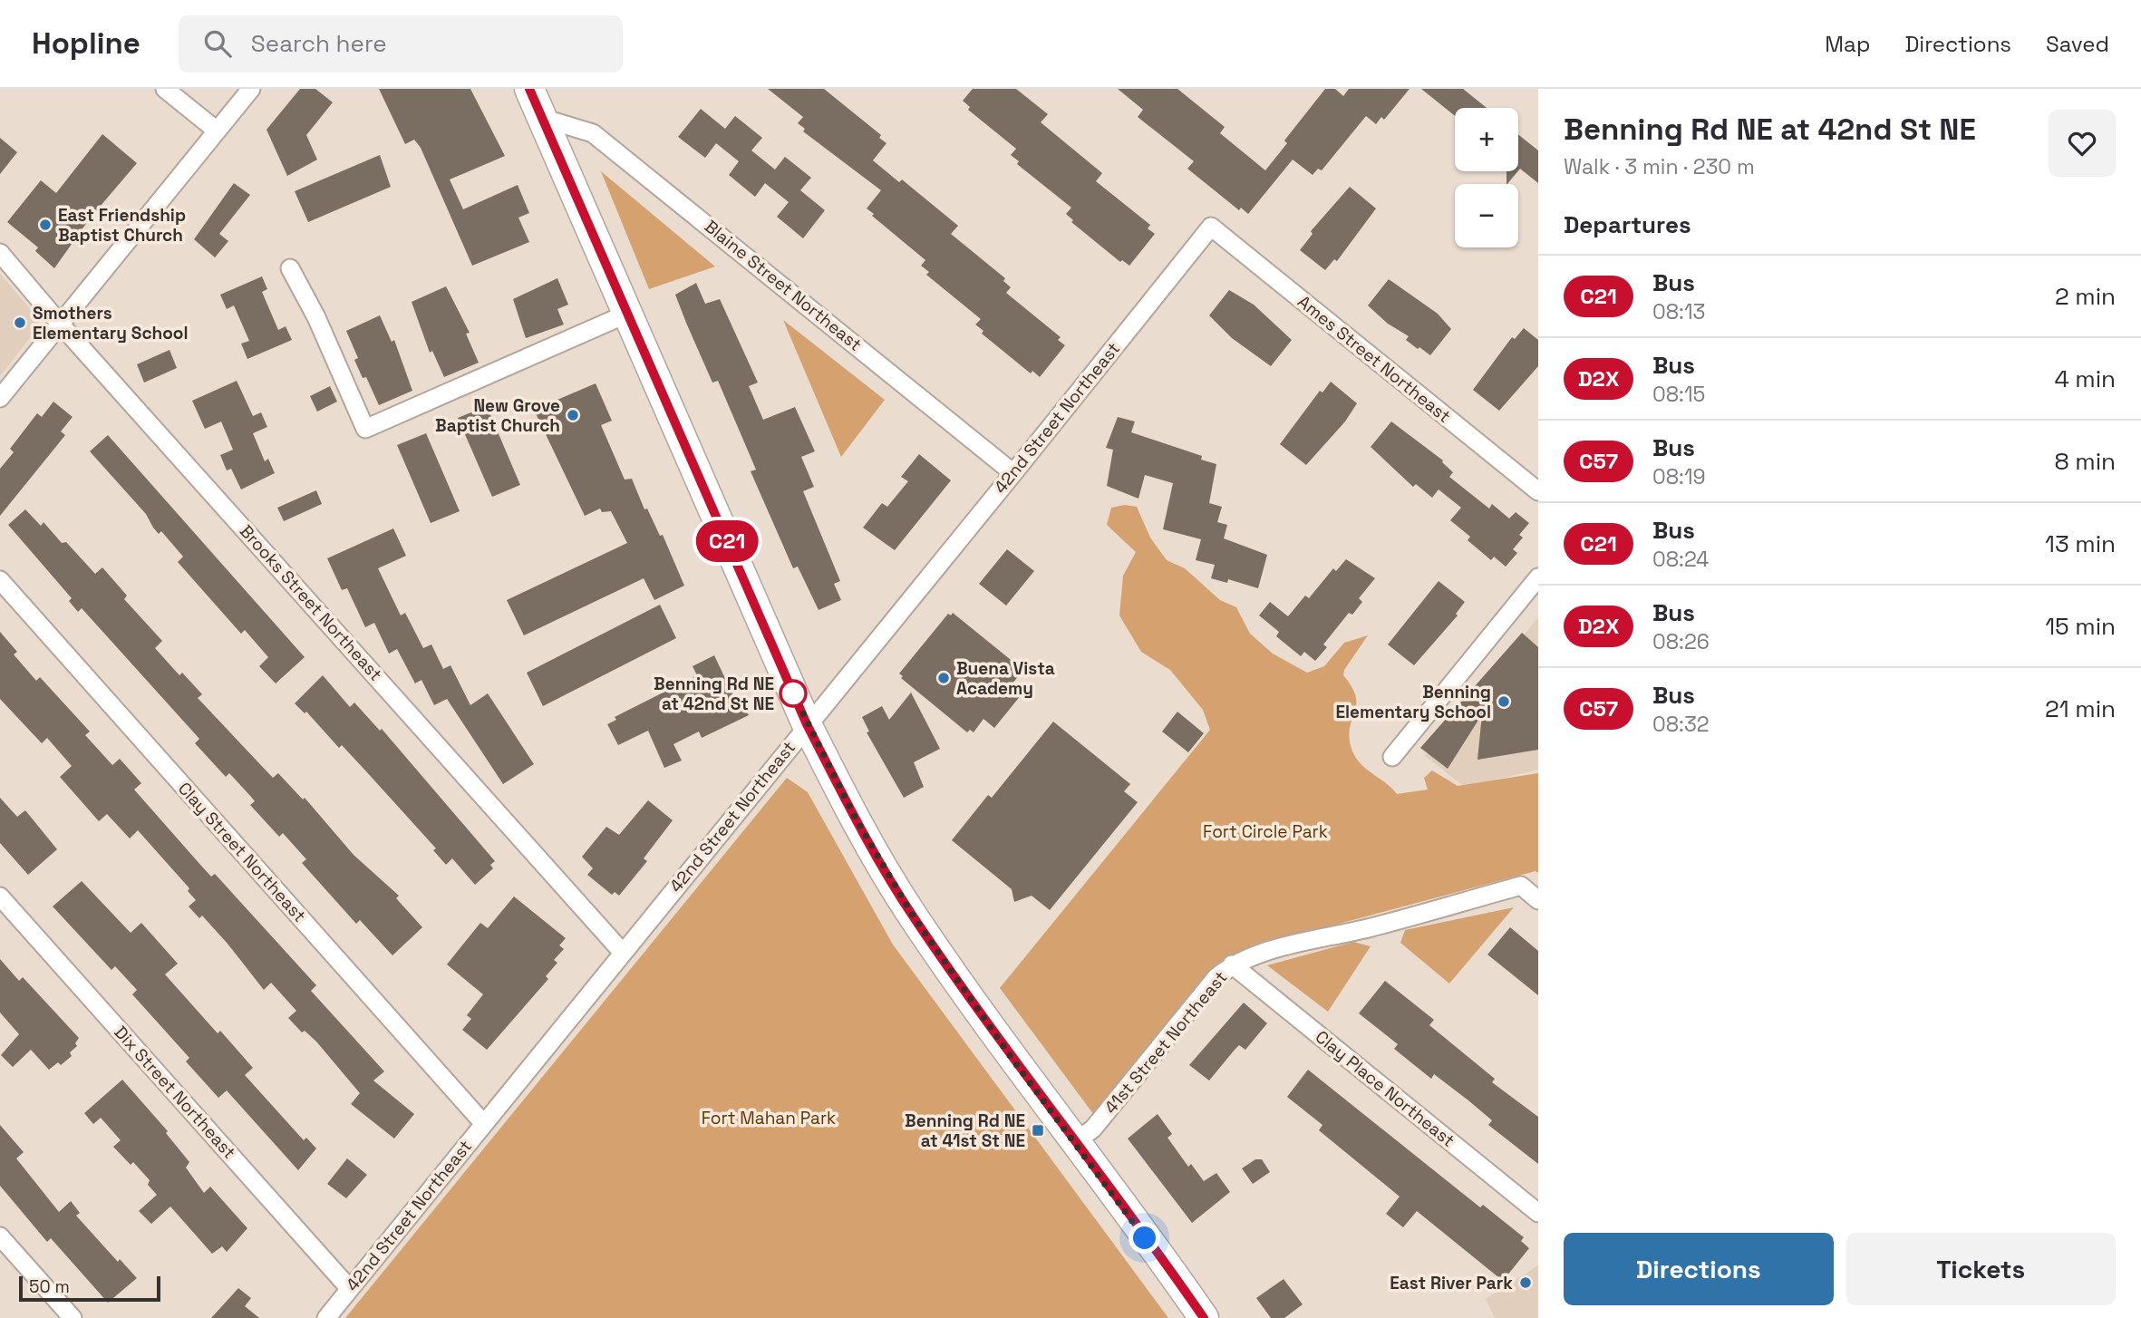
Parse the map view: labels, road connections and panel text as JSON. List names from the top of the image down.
{
  "streets": {
    "street": [
      "Blaine Street Northeast",
      "Ames Street Northeast",
      "42nd Street Northeast",
      "Brooks Street Northeast",
      "Clay Street Northeast",
      "41st Street Northeast",
      "Clay Place Northeast",
      "Dix Street Northeast"
    ]
  },
  "crossings": [
    ["Blaine Street Northeast", "42nd Street Northeast"],
    ["Ames Street Northeast", "42nd Street Northeast"],
    ["42nd Street Northeast", "Brooks Street Northeast"],
    ["42nd Street Northeast", "Clay Street Northeast"],
    ["42nd Street Northeast", "Dix Street Northeast"],
    ["41st Street Northeast", "Clay Place Northeast"]
  ],
  "parks": ["Fort Circle Park", "Fort Mahan Park"],
  "places": {
    "other": [
      "East Friendship Baptist Church",
      "Smothers Elementary School",
      "New Grove Baptist Church",
      "Buena Vista Academy",
      "Benning Rd NE at 42nd St NE",
      "Benning Elementary School",
      "East River Park"
    ],
    "transit": ["Benning Rd NE at 41st St NE"]
  },
  "lines": ["bus line C21"],
  "scale_bar": "50 m",
  "page": {
    "header": "Hopline",
    "search": "Search here",
    "nav": ["Map", "Directions", "Saved"],
    "on_map": "C21",
    "heading": [
      ["Benning Rd NE at 42nd St NE", "Walk · 3 min · 230 m"],
      "Departures"
    ],
    "map_buttons": ["+", "−"],
    "list": [
      {
        "mark": "C21",
        "name": "Bus",
        "note": "08:13",
        "value": "2 min"
      },
      {
        "mark": "D2X",
        "name": "Bus",
        "note": "08:15",
        "value": "4 min"
      },
      {
        "mark": "C57",
        "name": "Bus",
        "note": "08:19",
        "value": "8 min"
      },
      {
        "mark": "C21",
        "name": "Bus",
        "note": "08:24",
        "value": "13 min"
      },
      {
        "mark": "D2X",
        "name": "Bus",
        "note": "08:26",
        "value": "15 min"
      },
      {
        "mark": "C57",
        "name": "Bus",
        "note": "08:32",
        "value": "21 min"
      }
    ],
    "buttons": ["Directions", "Tickets"],
    "scale": "50 m"
  }
}
